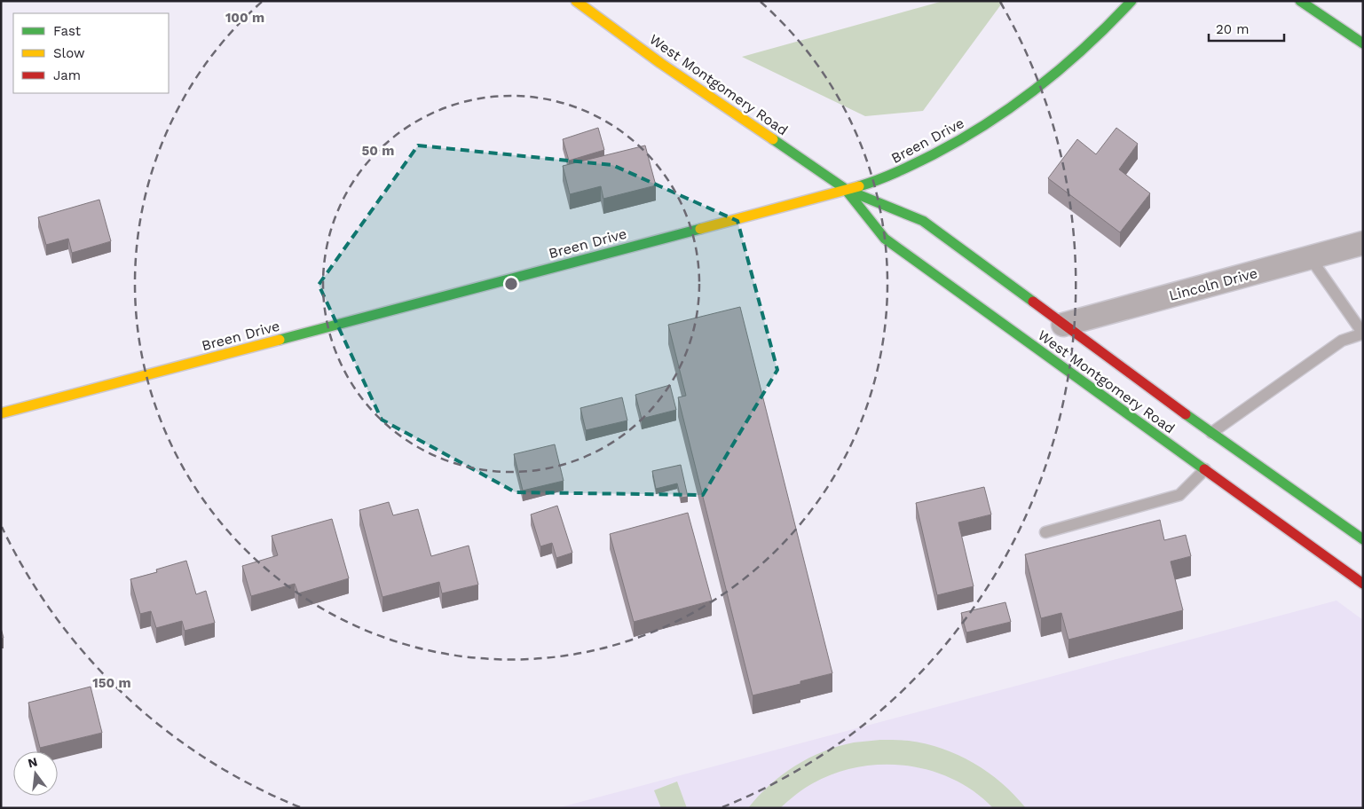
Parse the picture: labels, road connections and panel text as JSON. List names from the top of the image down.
{
  "streets": {
    "main road": ["West Montgomery Road", "Breen Drive"],
    "street": ["Lincoln Drive"]
  },
  "crossings": [
    ["West Montgomery Road", "Breen Drive"],
    ["West Montgomery Road", "Lincoln Drive"]
  ],
  "legend": ["Fast", "Slow", "Jam"],
  "scale_bar": "20 m",
  "north": "top",
  "rings": ["100 m", "50 m", "150 m"]
}
